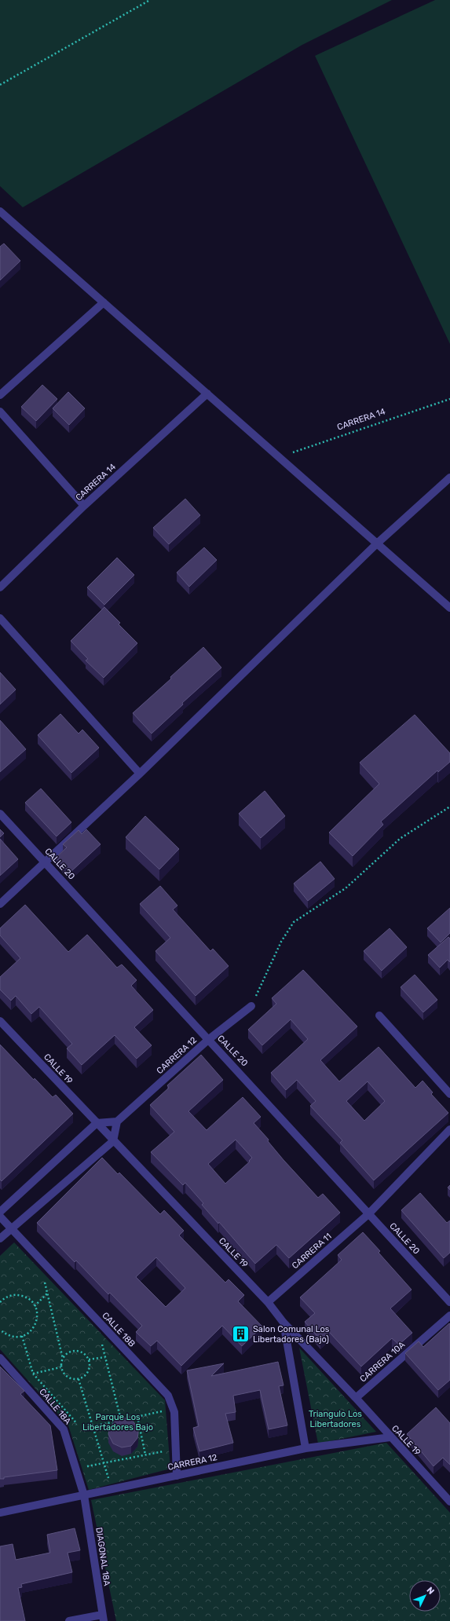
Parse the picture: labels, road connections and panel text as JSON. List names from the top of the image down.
{
  "streets": {
    "street": [
      "CARRERA 14",
      "CALLE 20",
      "CARRERA 12",
      "CALLE 19",
      "CARRERA 11",
      "CALLE 18B",
      "CARRERA 10A",
      "CALLE 18A",
      "DIAGONAL 18A"
    ]
  },
  "crossings": [
    ["CALLE 20", "CARRERA 12"],
    ["CALLE 20", "CARRERA 11"],
    ["CARRERA 12", "CALLE 19"],
    ["CARRERA 12", "CALLE 18B"],
    ["CARRERA 12", "CALLE 18A"],
    ["CARRERA 12", "DIAGONAL 18A"],
    ["CALLE 19", "CARRERA 11"],
    ["CALLE 19", "CARRERA 10A"],
    ["CALLE 18A", "DIAGONAL 18A"]
  ],
  "parks": ["Triangulo Los Libertadores", "Parque Los Libertadores Bajo"],
  "places": {
    "building": ["Salon Comunal Los Libertadores (Bajo)"]
  },
  "north": "top right"
}
